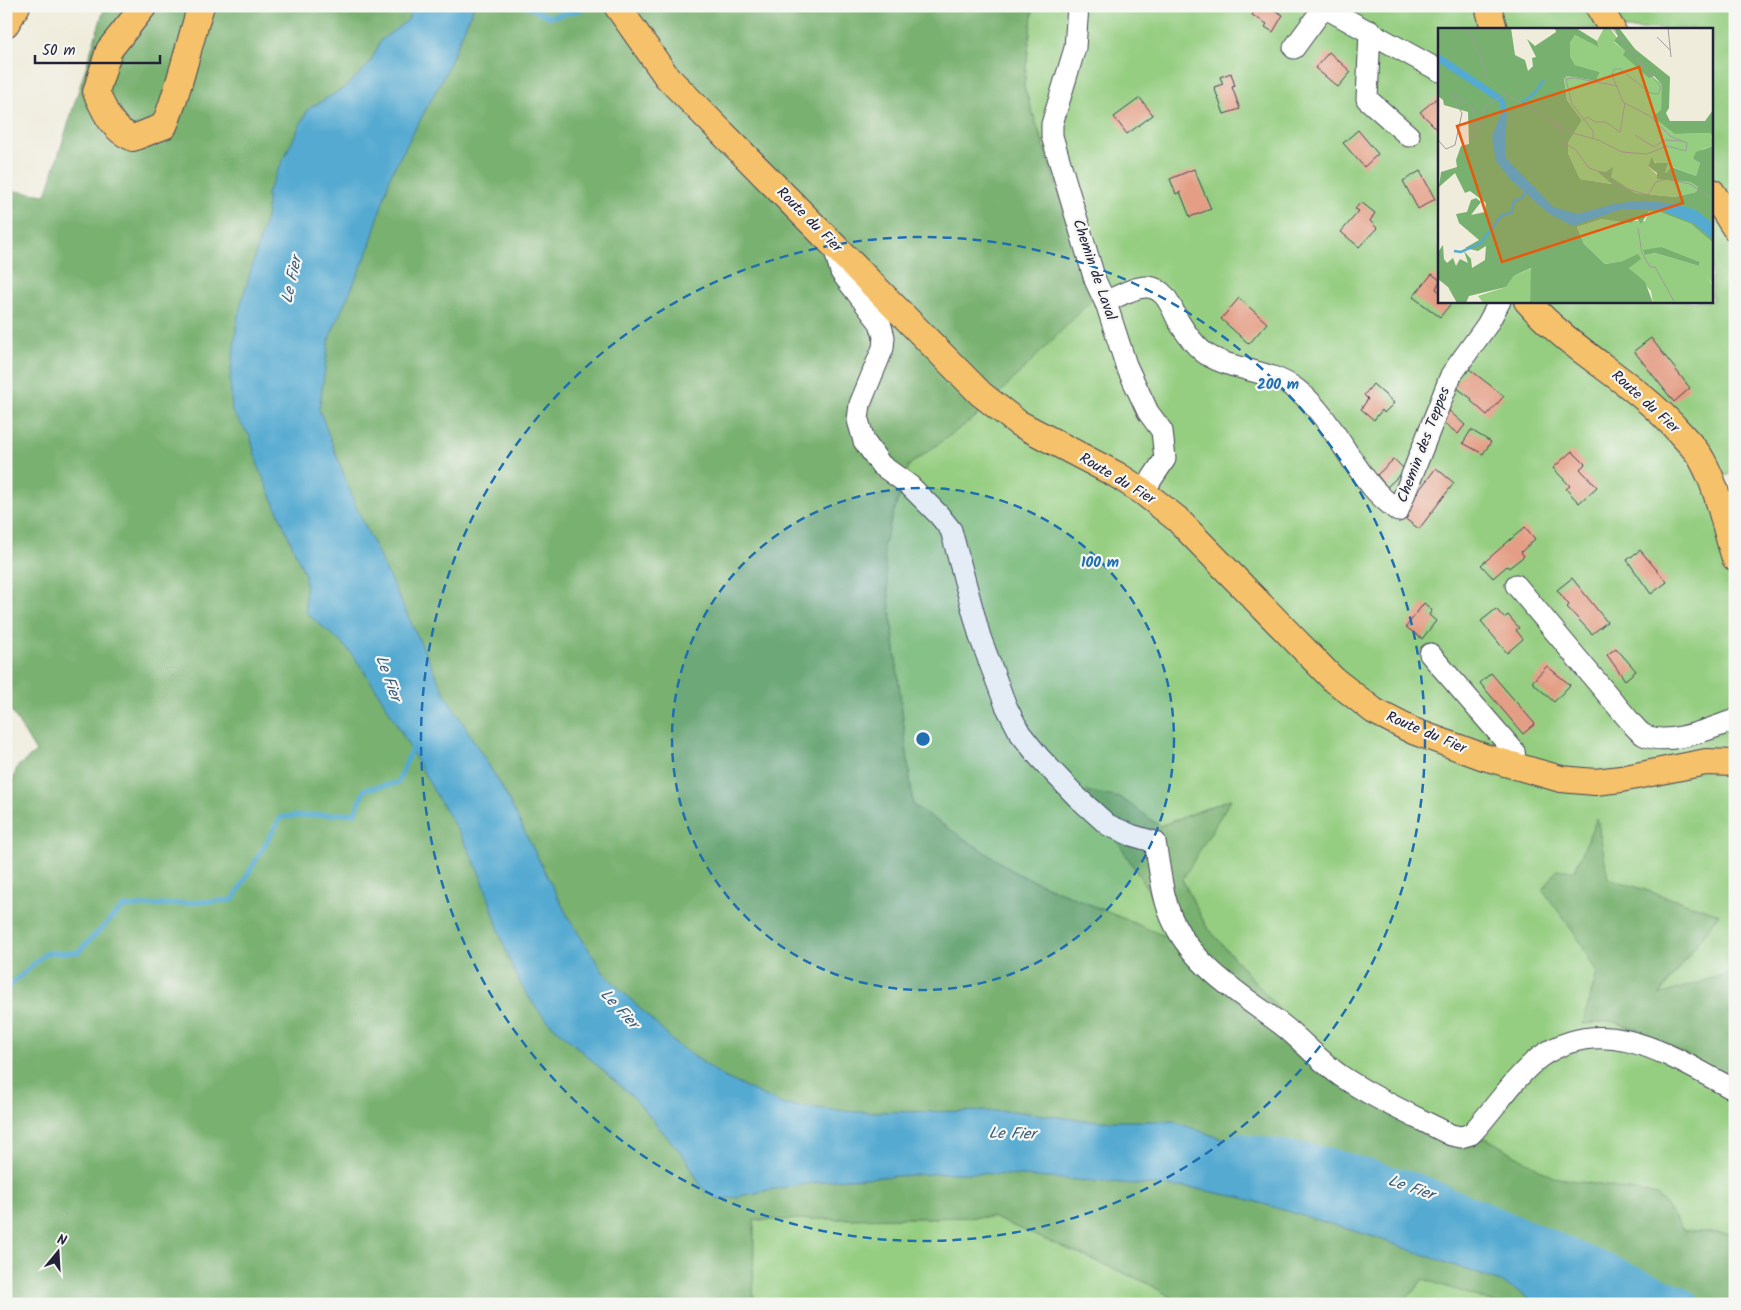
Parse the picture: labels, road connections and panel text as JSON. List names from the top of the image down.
{
  "streets": {
    "main road": ["Route du Fier"],
    "street": ["Chemin de Laval", "Chemin des Teppes"]
  },
  "crossings": [
    ["Route du Fier", "Chemin de Laval"],
    ["Chemin de Laval", "Chemin des Teppes"]
  ],
  "water": ["Le Fier"],
  "scale_bar": "50 m",
  "north": "top",
  "rings": ["200 m", "100 m"]
}
